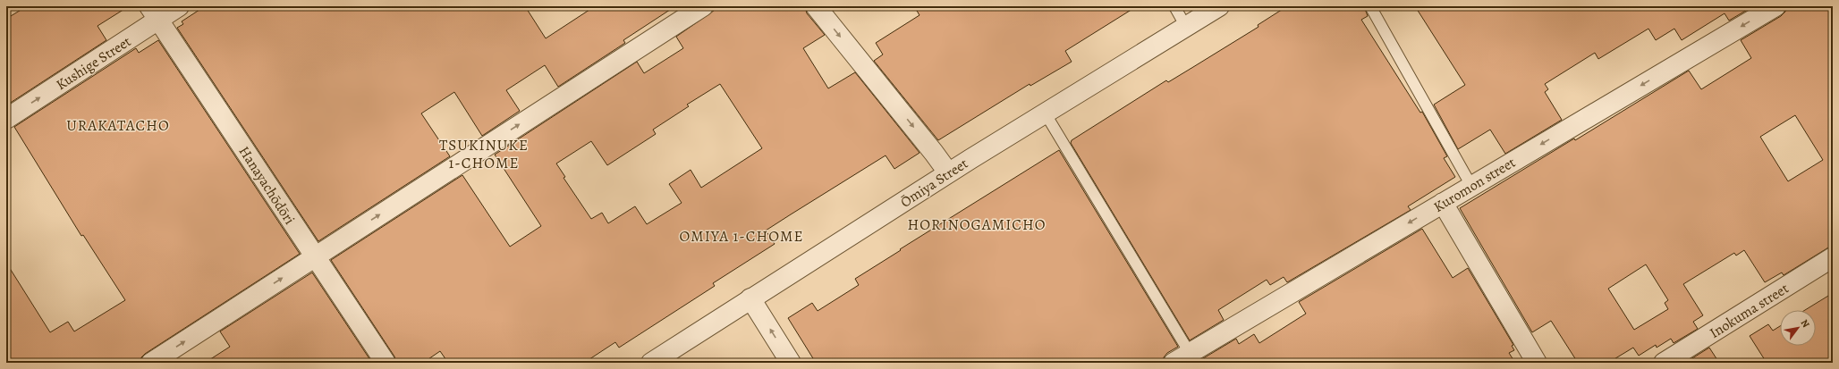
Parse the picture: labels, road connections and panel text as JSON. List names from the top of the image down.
{
  "streets": {
    "street": [
      "Kushige Street",
      "Ōmiya Street",
      "Kuromon street",
      "Hanayachōdōri",
      "Inokuma street"
    ]
  },
  "crossings": [
    ["Kushige Street", "Hanayachōdōri"]
  ],
  "one_way": ["Kushige Street", "Kuromon street"],
  "districts": [
    "URAKATACHO",
    "TSUKINUKE 1-CHOME",
    "HORINOGAMICHO",
    "OMIYA 1-CHOME"
  ],
  "north": "top right"
}
